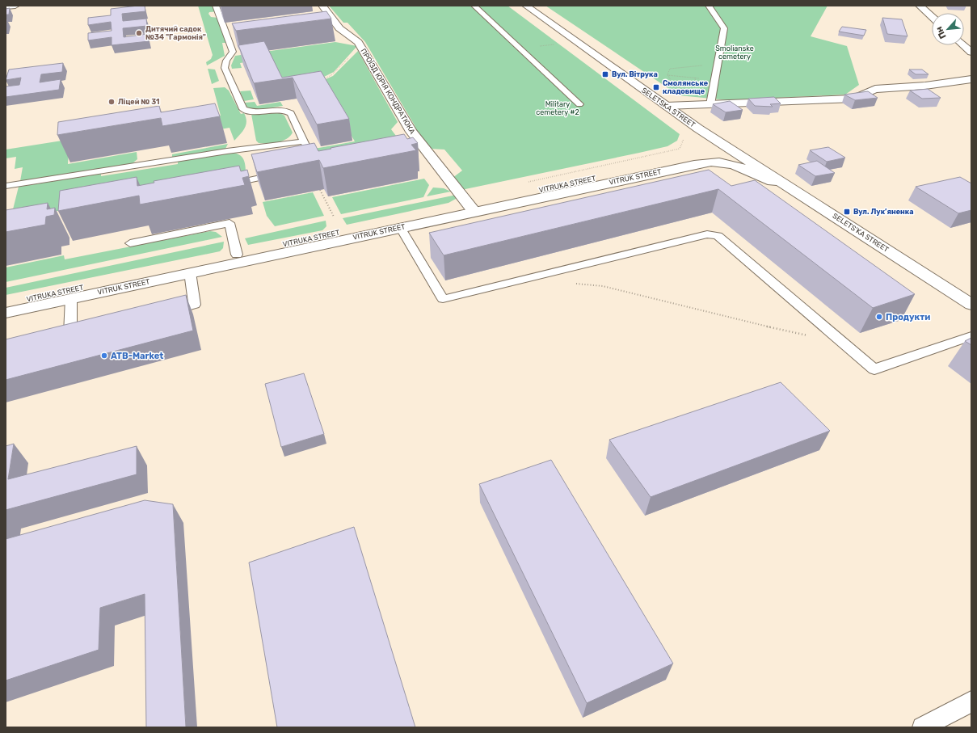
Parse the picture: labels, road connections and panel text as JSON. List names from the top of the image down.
{
  "streets": {
    "street": [
      "ПРОЇЗД ЮРІЯ КОНДРАТЮКА",
      "SELETSKA STREET",
      "VITRUK STREET",
      "VITRUKA STREET",
      "SELETS'KA STREET"
    ]
  },
  "crossings": [
    ["ПРОЇЗД ЮРІЯ КОНДРАТЮКА", "VITRUK STREET"],
    ["ПРОЇЗД ЮРІЯ КОНДРАТЮКА", "VITRUKA STREET"],
    ["SELETSKA STREET", "VITRUK STREET"],
    ["SELETSKA STREET", "SELETS'KA STREET"],
    ["VITRUK STREET", "VITRUKA STREET"],
    ["VITRUK STREET", "SELETS'KA STREET"],
    ["VITRUKA STREET", "SELETS'KA STREET"]
  ],
  "parks": ["Smolianske cemetery", "Military cemetery #2"],
  "places": {
    "other": [
      "Дитячий садок №34 \"Гармонія\"",
      "Ліцей № 31",
      "Продукти",
      "ATB-Market"
    ],
    "transit": ["Вул. Вітрука", "Смолянське кладовище", "Вул. Лук’яненка"]
  },
  "north": "bottom left"
}
